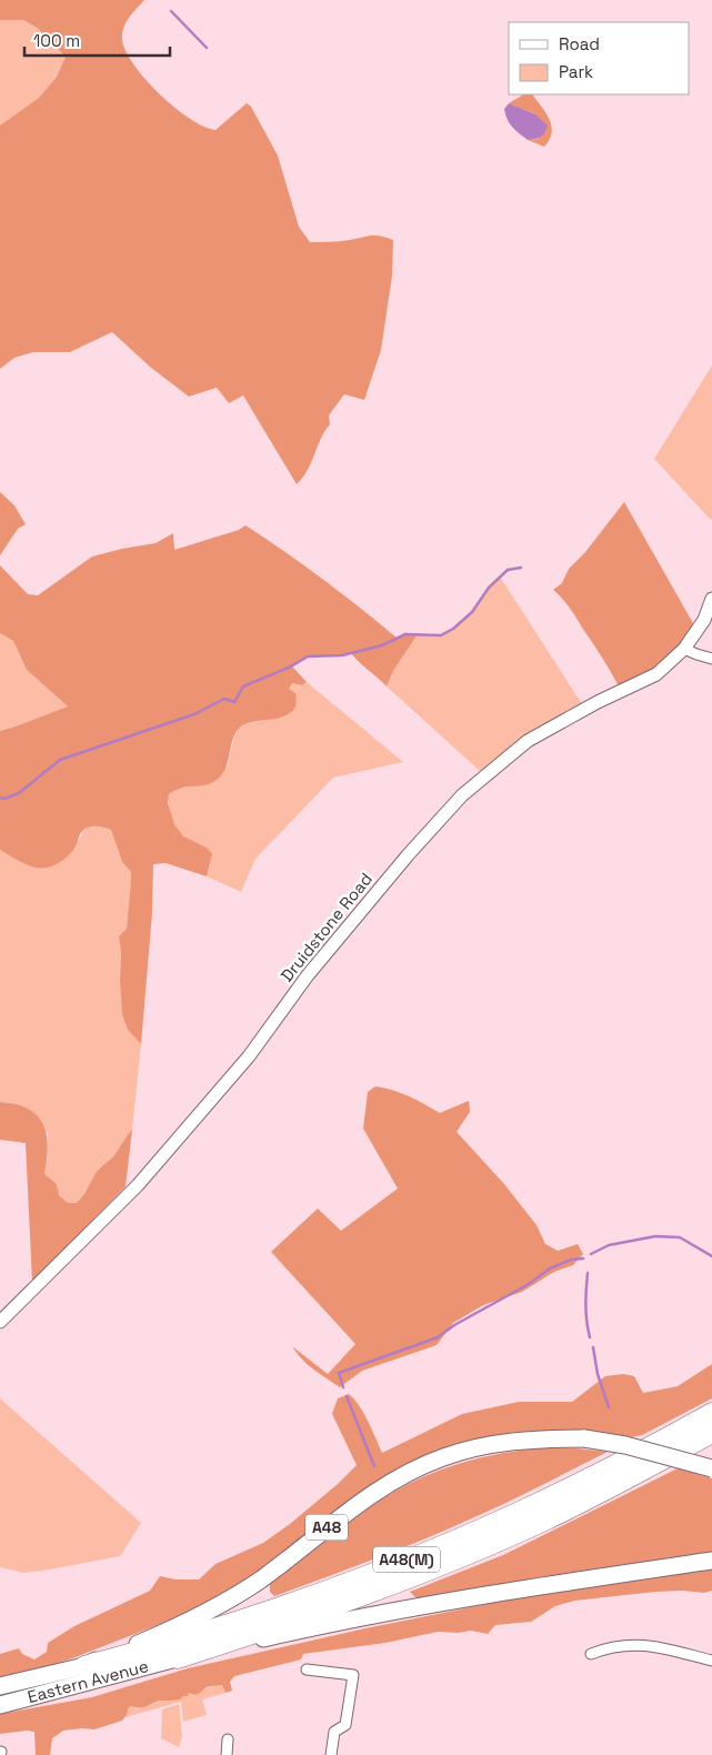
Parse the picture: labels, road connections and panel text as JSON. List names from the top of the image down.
{
  "streets": {
    "highway": ["A48", "A48(M)", "Eastern Avenue"],
    "street": ["Druidstone Road"]
  },
  "crossings": [
    ["A48", "A48(M)"],
    ["A48", "Eastern Avenue"],
    ["A48(M)", "Eastern Avenue"]
  ],
  "legend": ["Road", "Park"],
  "scale_bar": "100 m"
}
